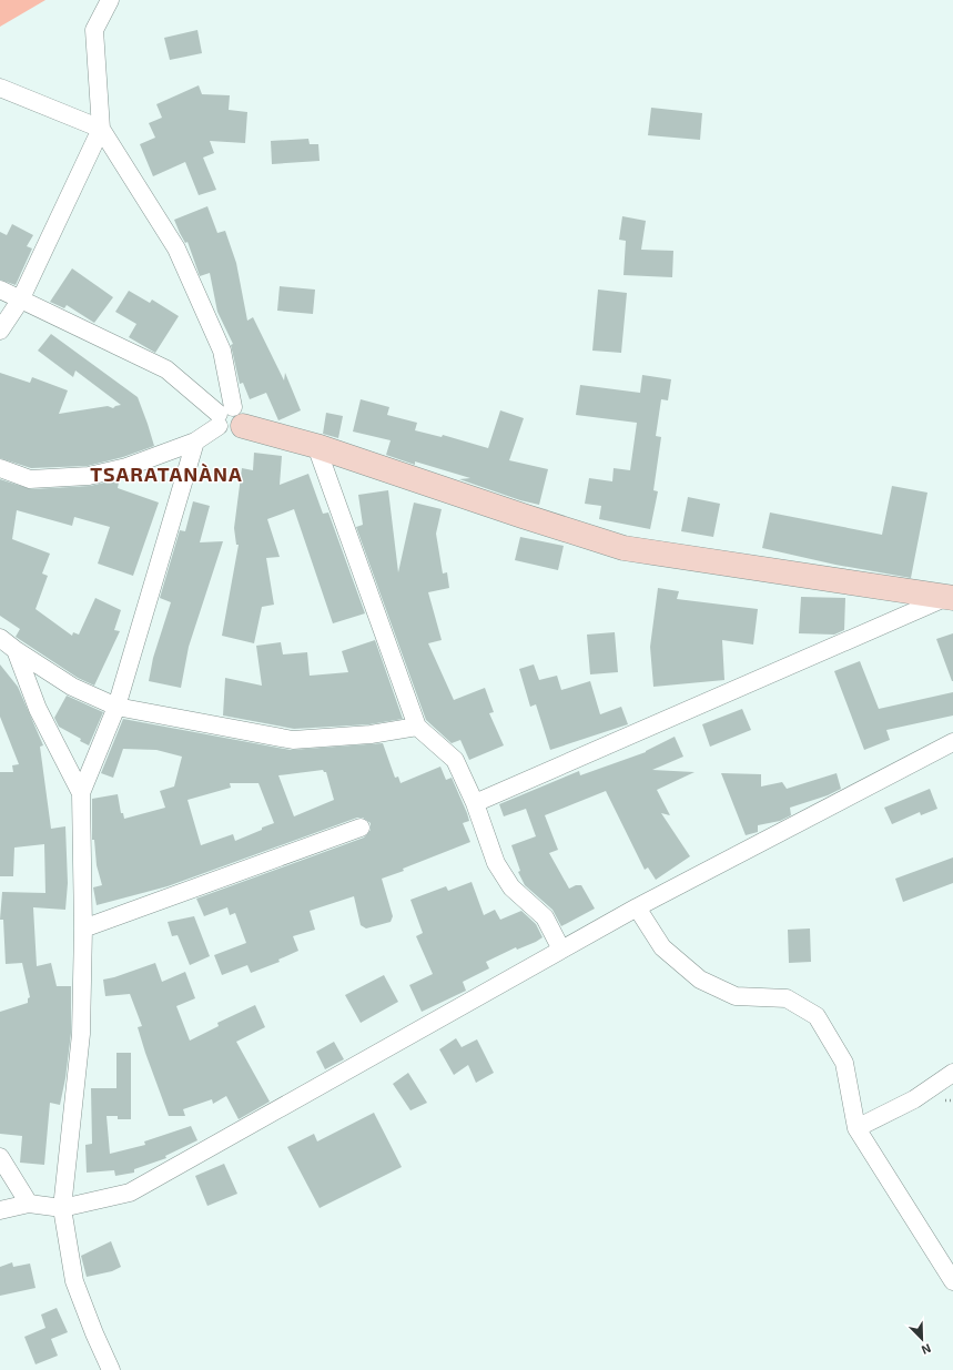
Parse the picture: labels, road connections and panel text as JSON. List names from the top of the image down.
{
  "districts": ["TSARATANÀNA"],
  "north": "bottom right"
}
